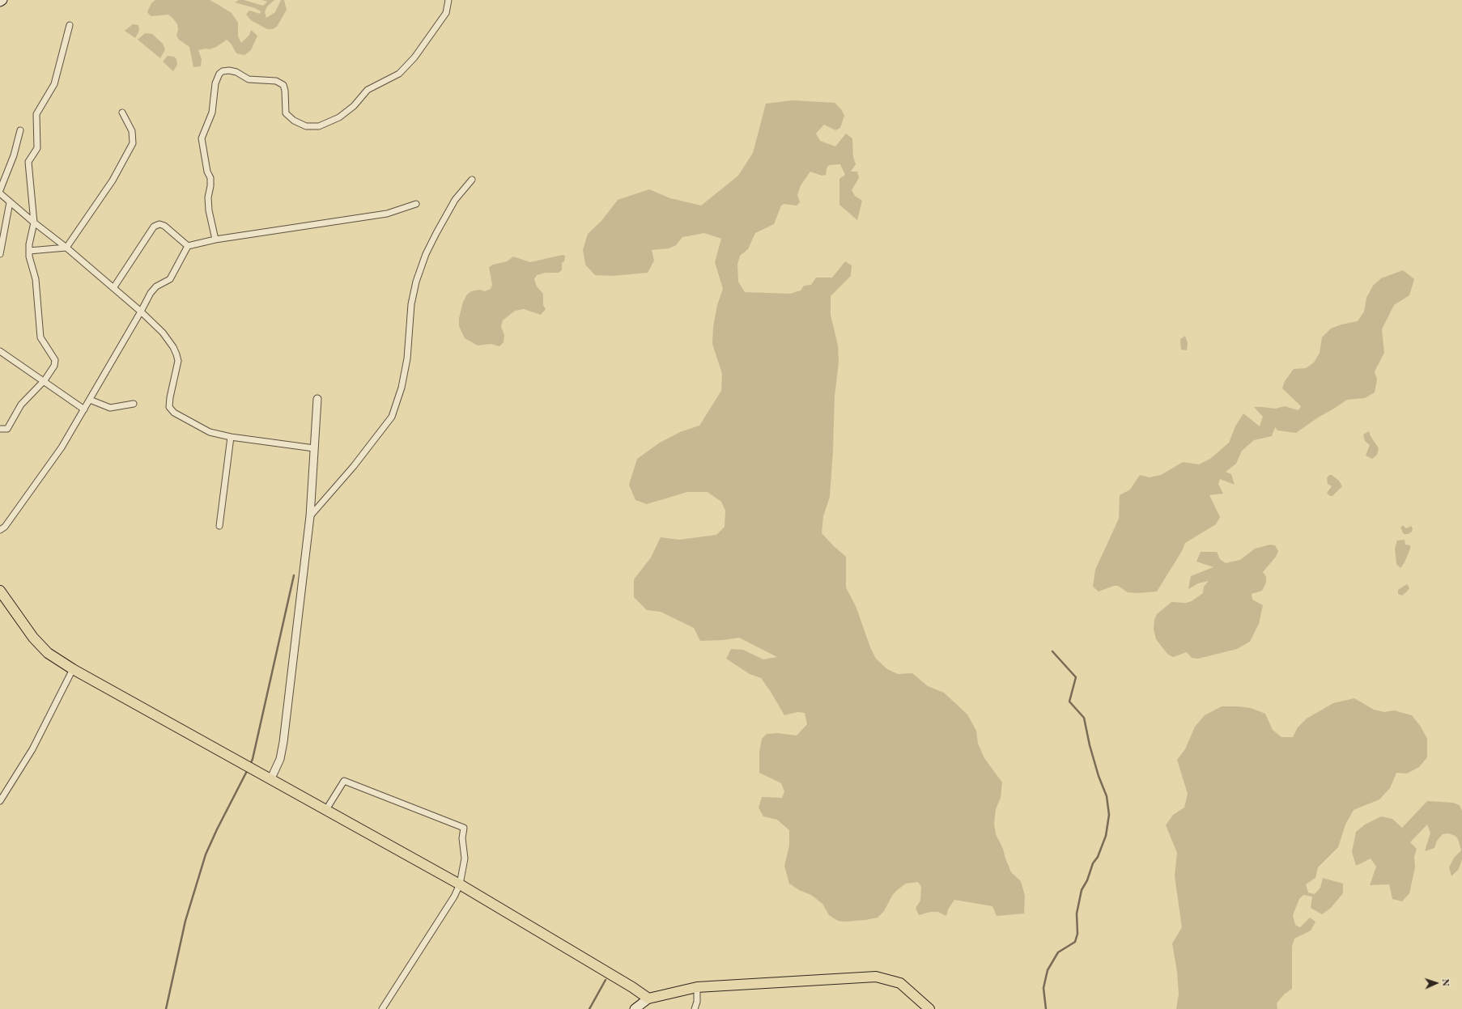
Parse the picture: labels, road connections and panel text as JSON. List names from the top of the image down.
{
  "north": "right"
}
